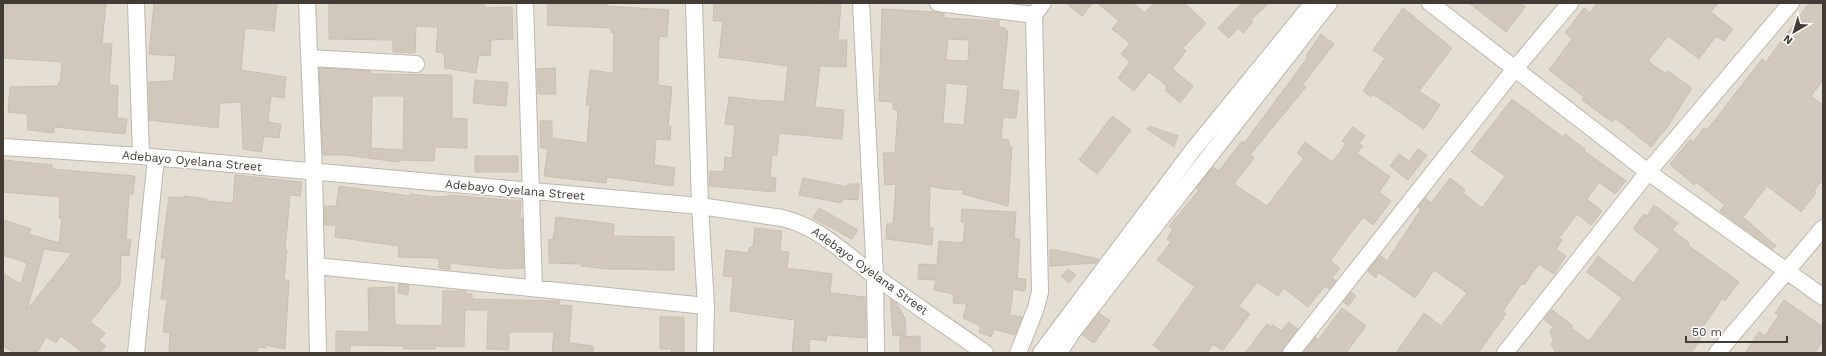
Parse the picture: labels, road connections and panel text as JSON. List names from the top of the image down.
{
  "streets": {
    "street": ["Adebayo Oyelana Street"]
  },
  "scale_bar": "50 m",
  "north": "bottom left"
}
